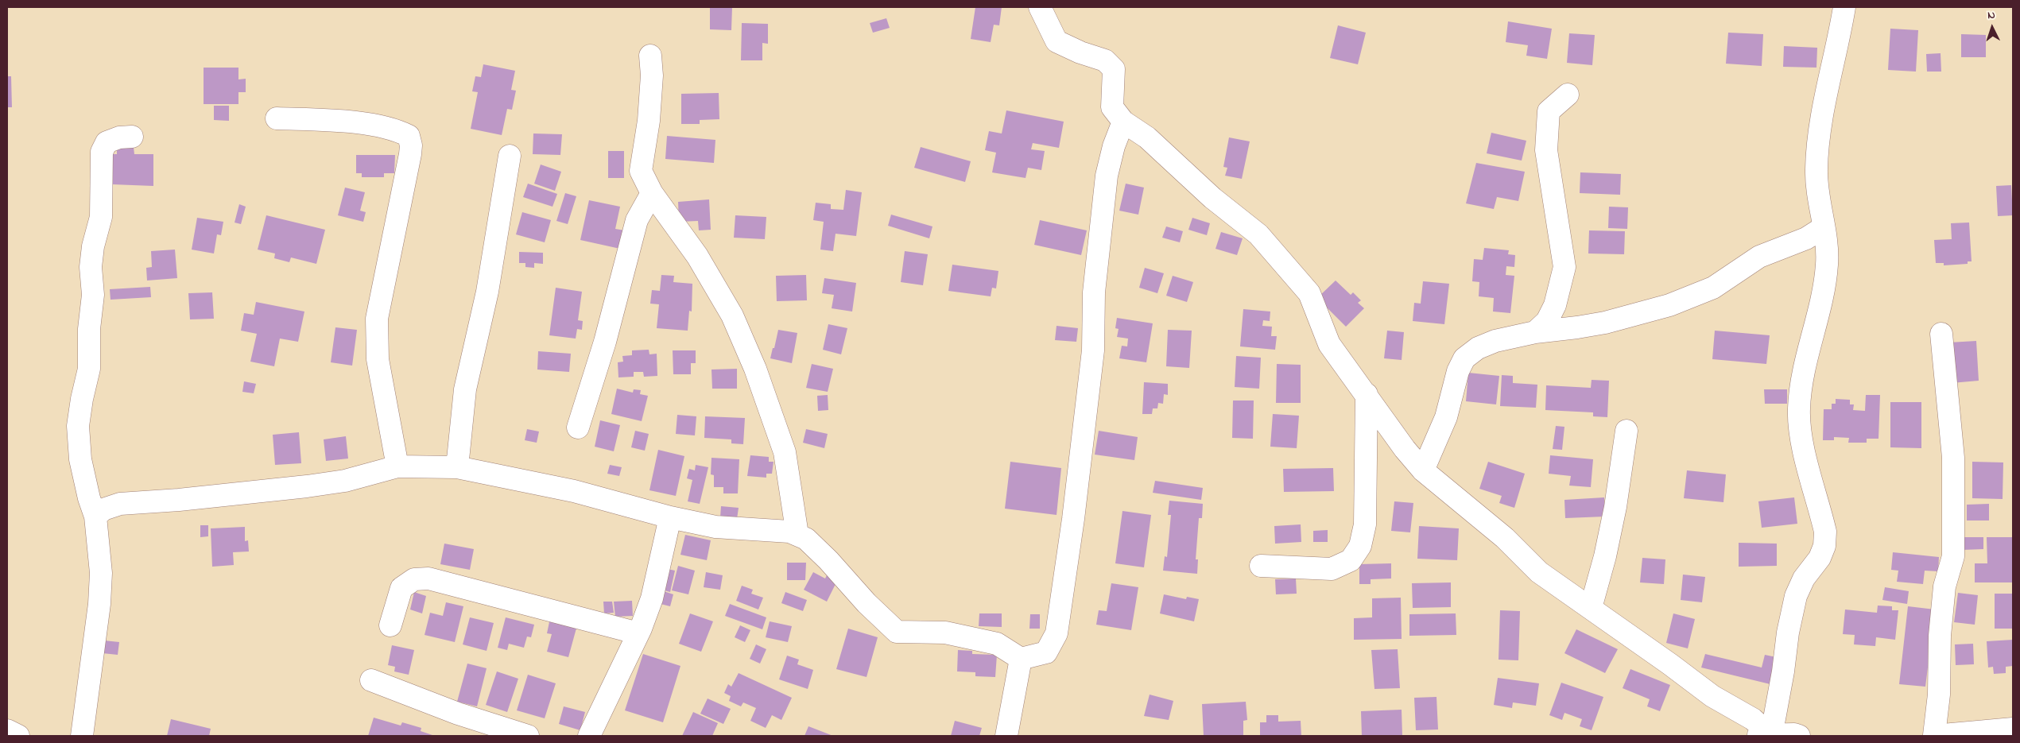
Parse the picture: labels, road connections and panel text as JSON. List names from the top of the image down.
{
  "north": "top"
}
